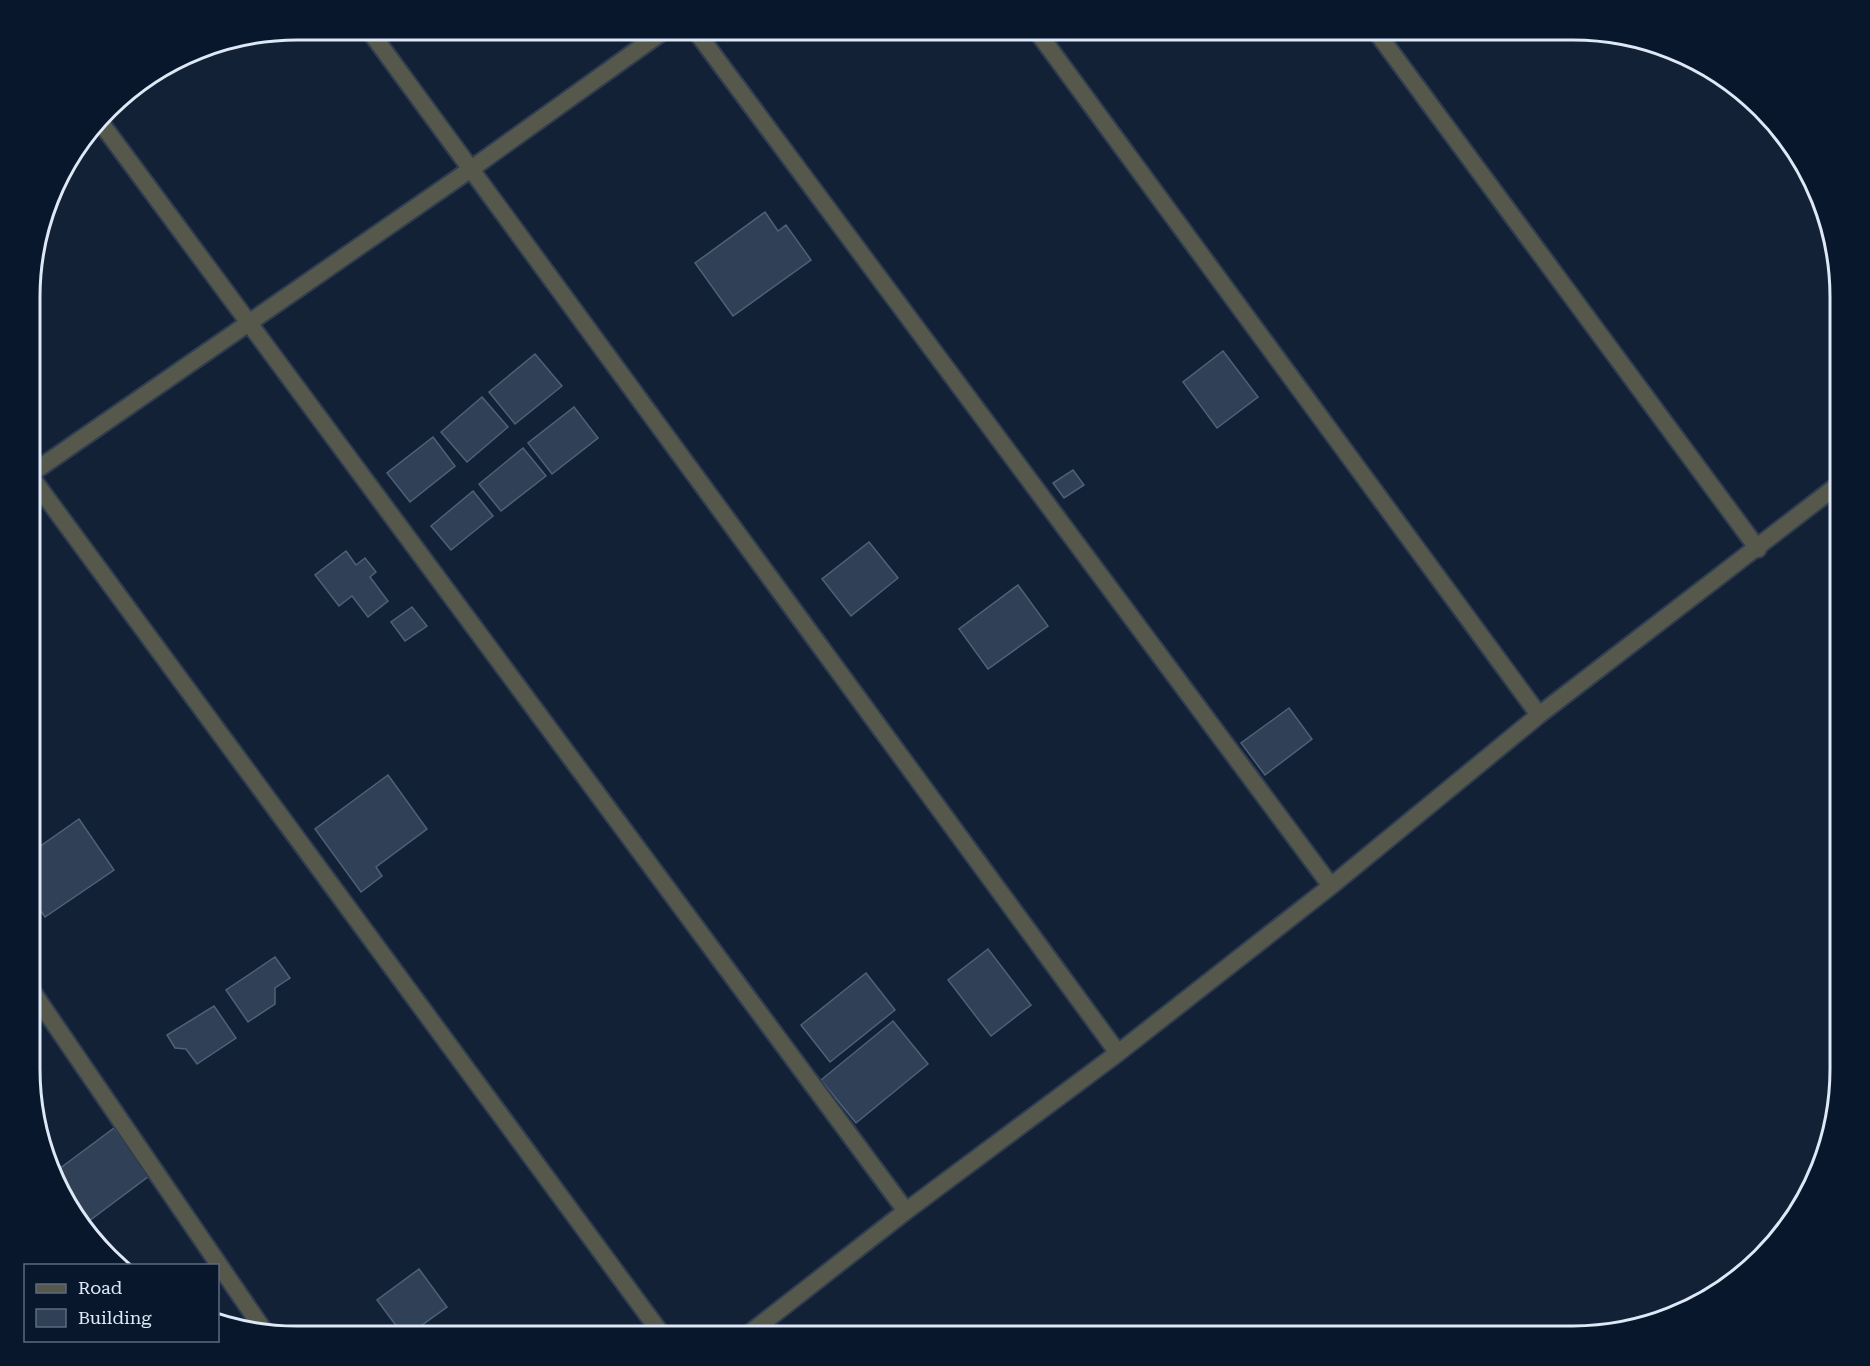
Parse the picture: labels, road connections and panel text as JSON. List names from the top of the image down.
{
  "legend": ["Road", "Building"]
}
